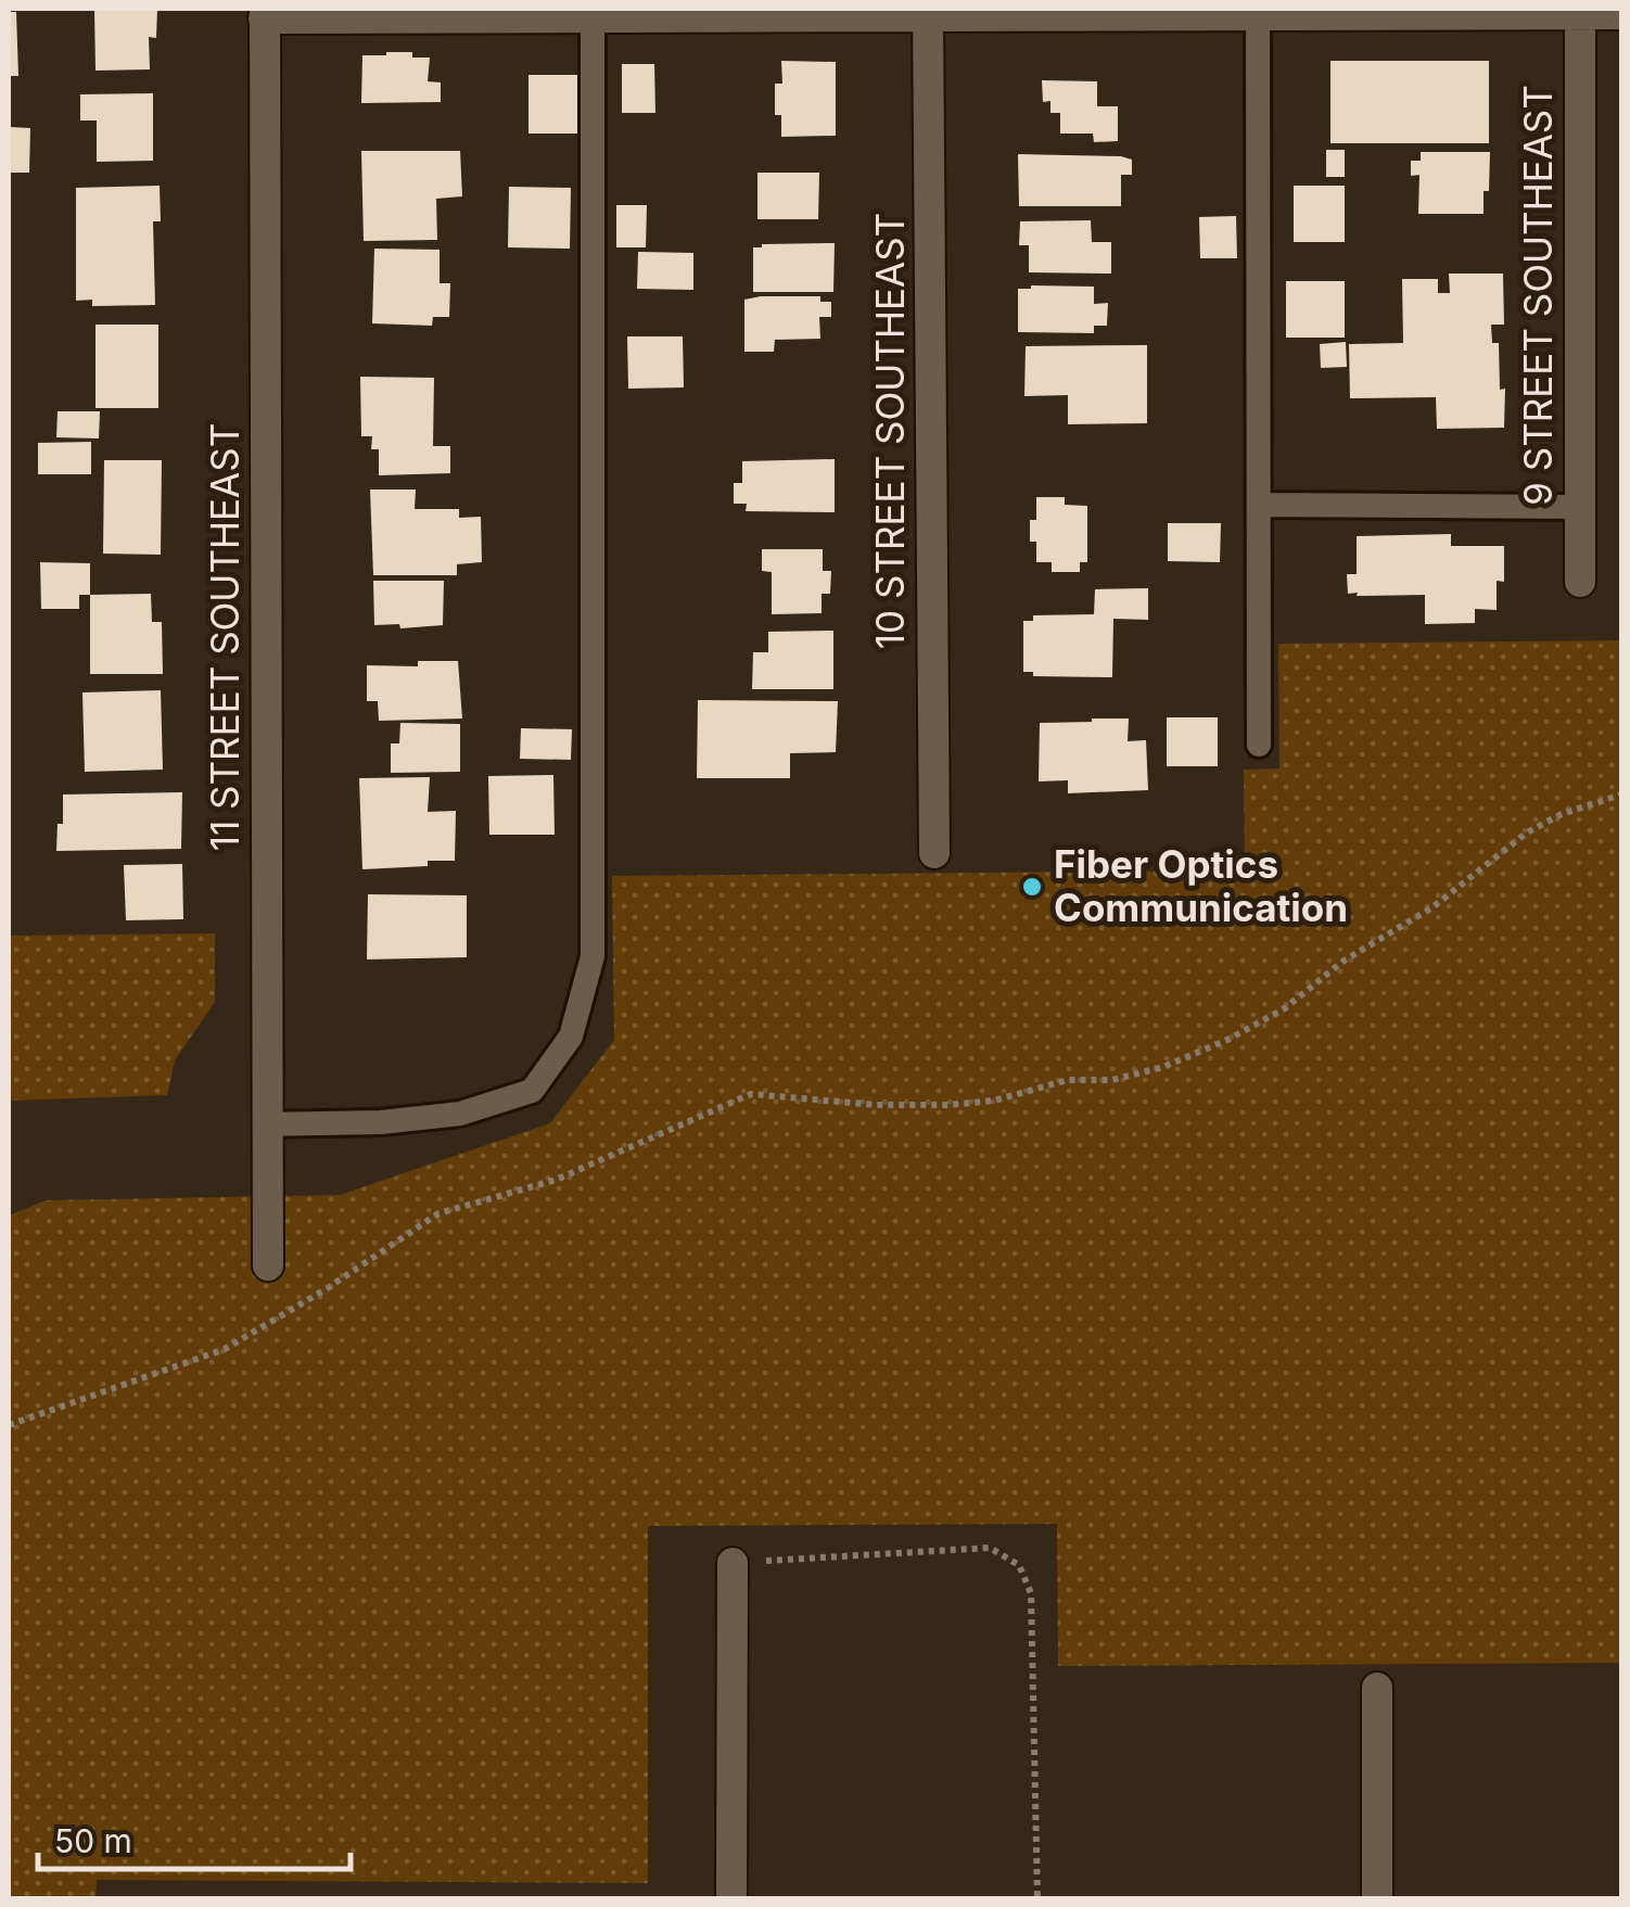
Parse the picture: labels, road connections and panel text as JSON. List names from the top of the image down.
{
  "streets": {
    "street": ["9 STREET SOUTHEAST", "10 STREET SOUTHEAST", "11 STREET SOUTHEAST"]
  },
  "places": ["Fiber Optics Communication"],
  "scale_bar": "50 m"
}
